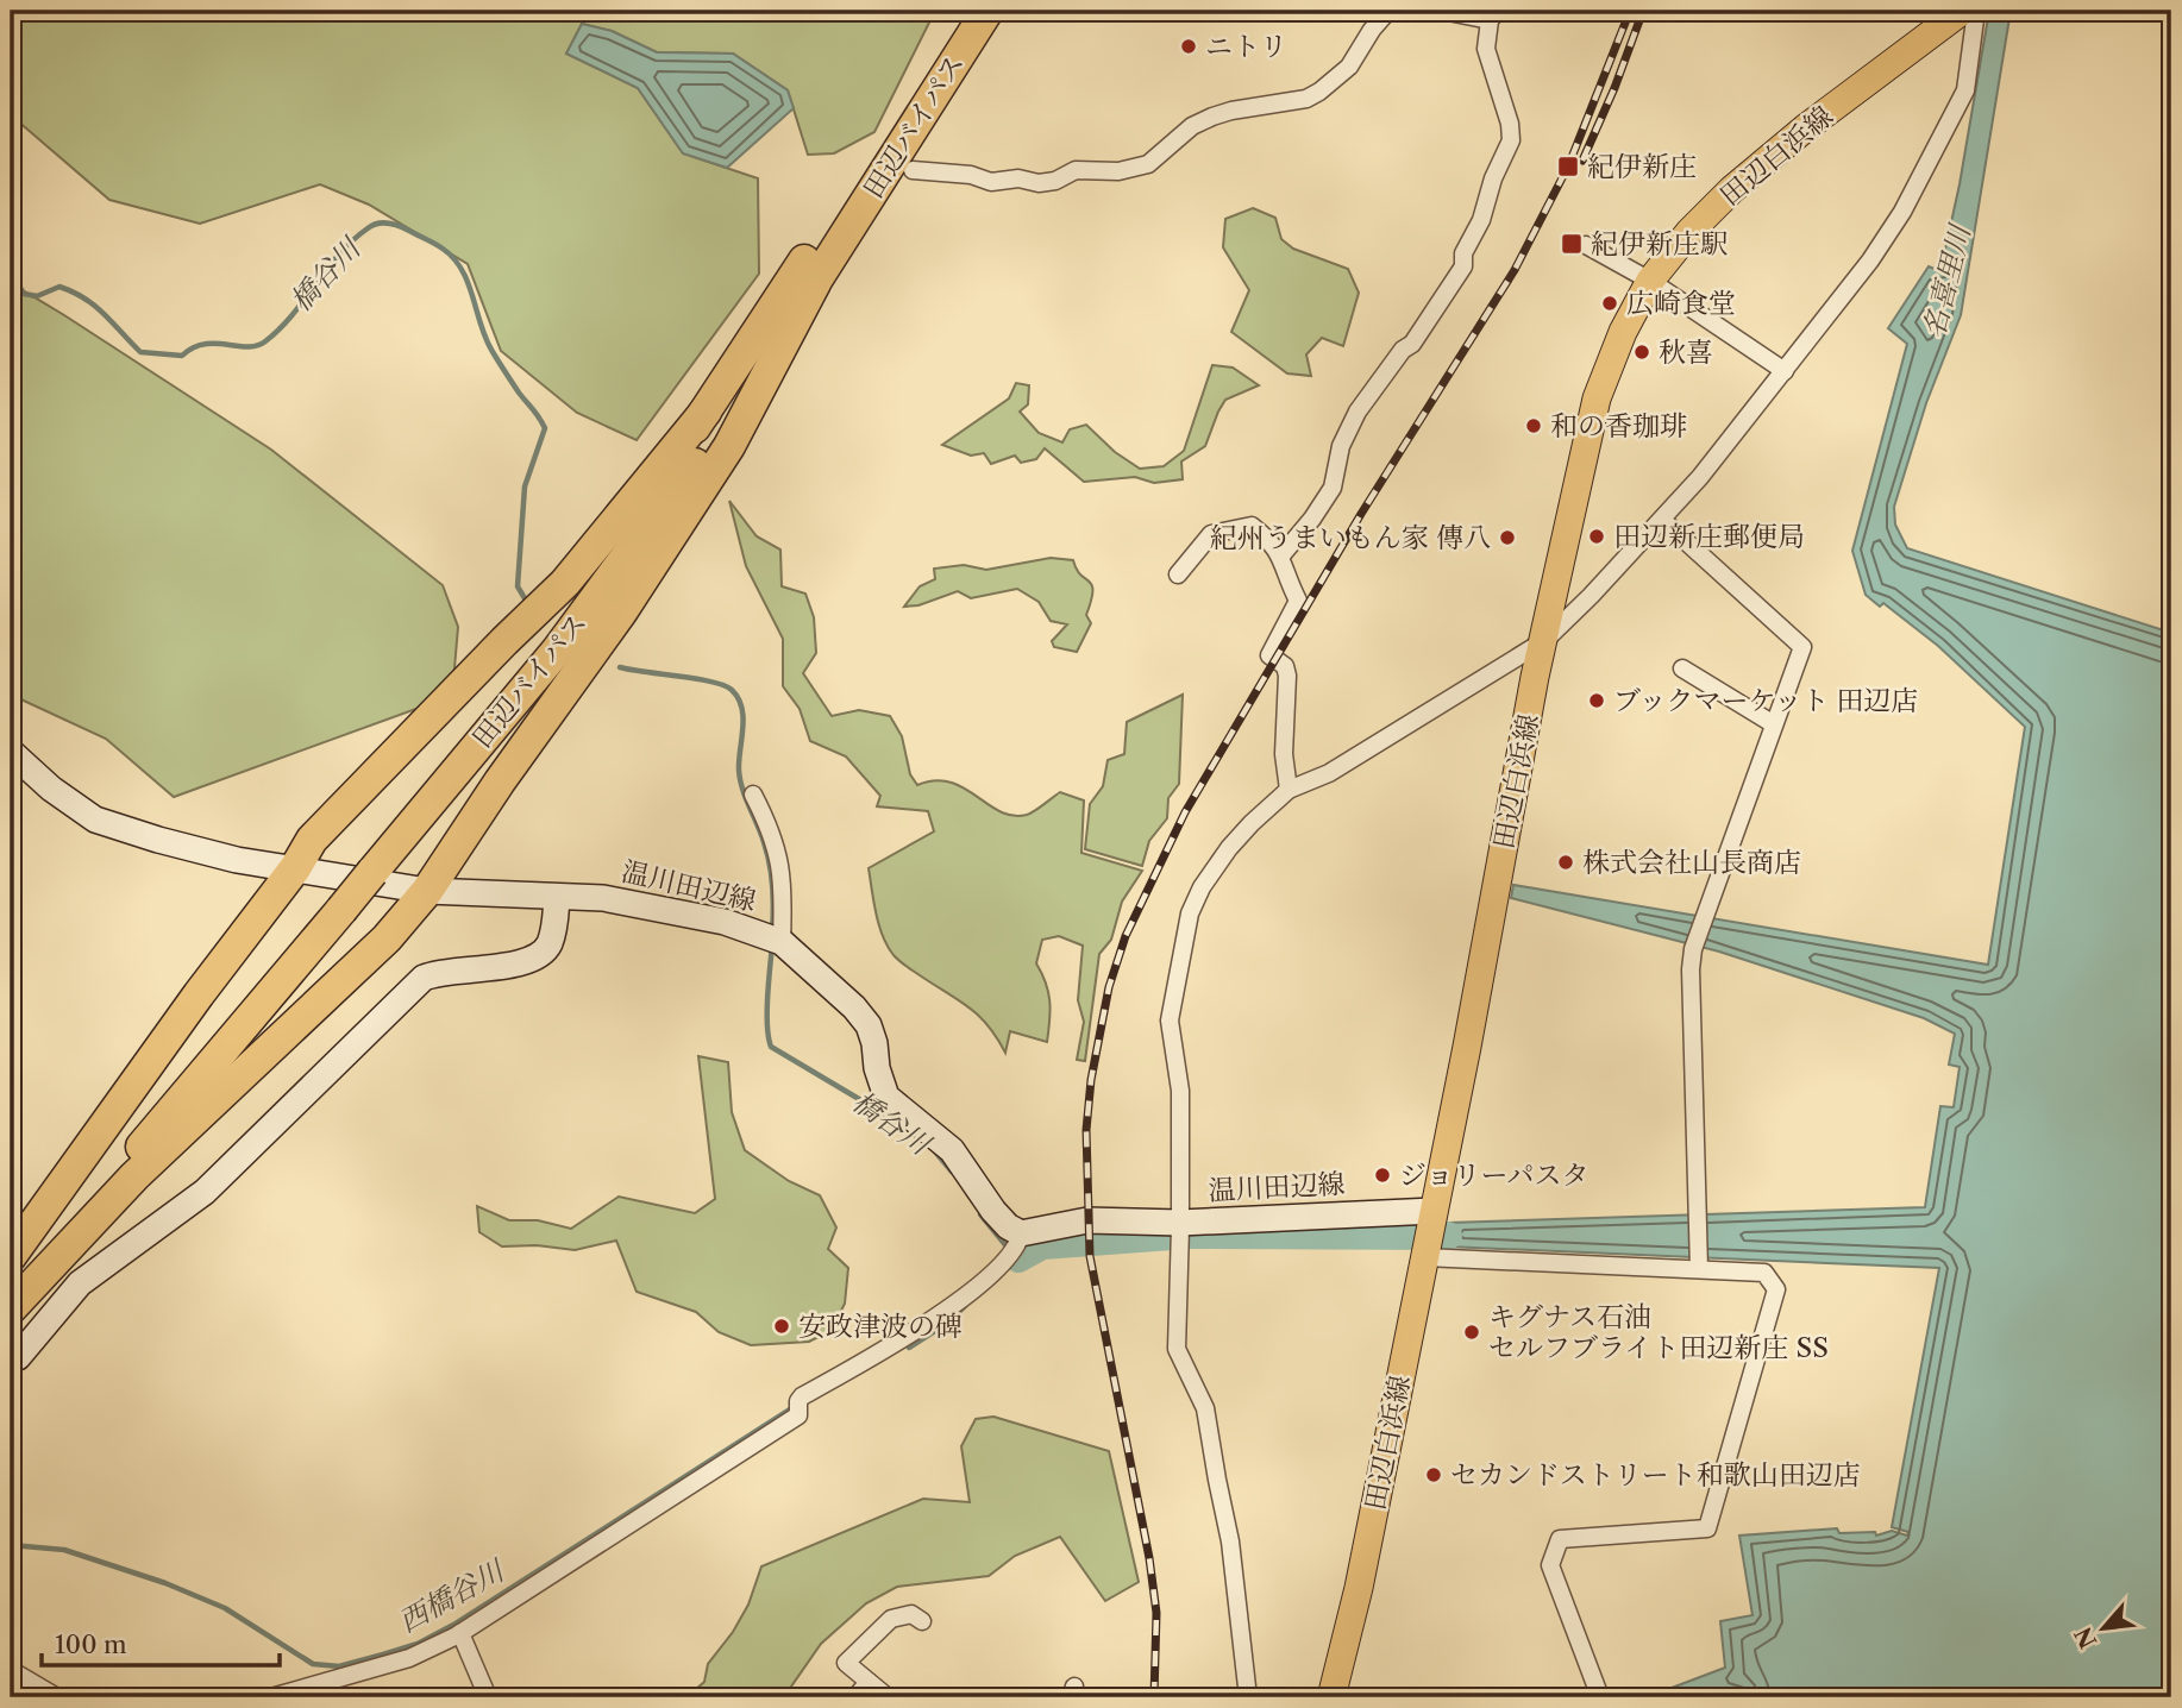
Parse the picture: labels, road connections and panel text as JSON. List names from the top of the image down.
{
  "streets": {
    "highway": ["田辺バイパス"],
    "main road": ["田辺白浜線", "温川田辺線"]
  },
  "crossings": [
    ["田辺白浜線", "温川田辺線"]
  ],
  "water": ["橋谷川", "名喜里川", "西橋谷川"],
  "places": {
    "other": [
      "ニトリ",
      "広崎食堂",
      "秋喜",
      "和の香珈琲",
      "田辺新庄郵便局",
      "紀州うまいもん家 傳八",
      "ブックマーケット 田辺店",
      "株式会社山長商店",
      "ジョリーパスタ",
      "安政津波の碑",
      "キグナス石油 セルフブライト田辺新庄 SS",
      "セカンドストリート和歌山田辺店"
    ],
    "transit": ["紀伊新庄", "紀伊新庄駅"]
  },
  "scale_bar": "100 m",
  "north": "bottom left"
}
